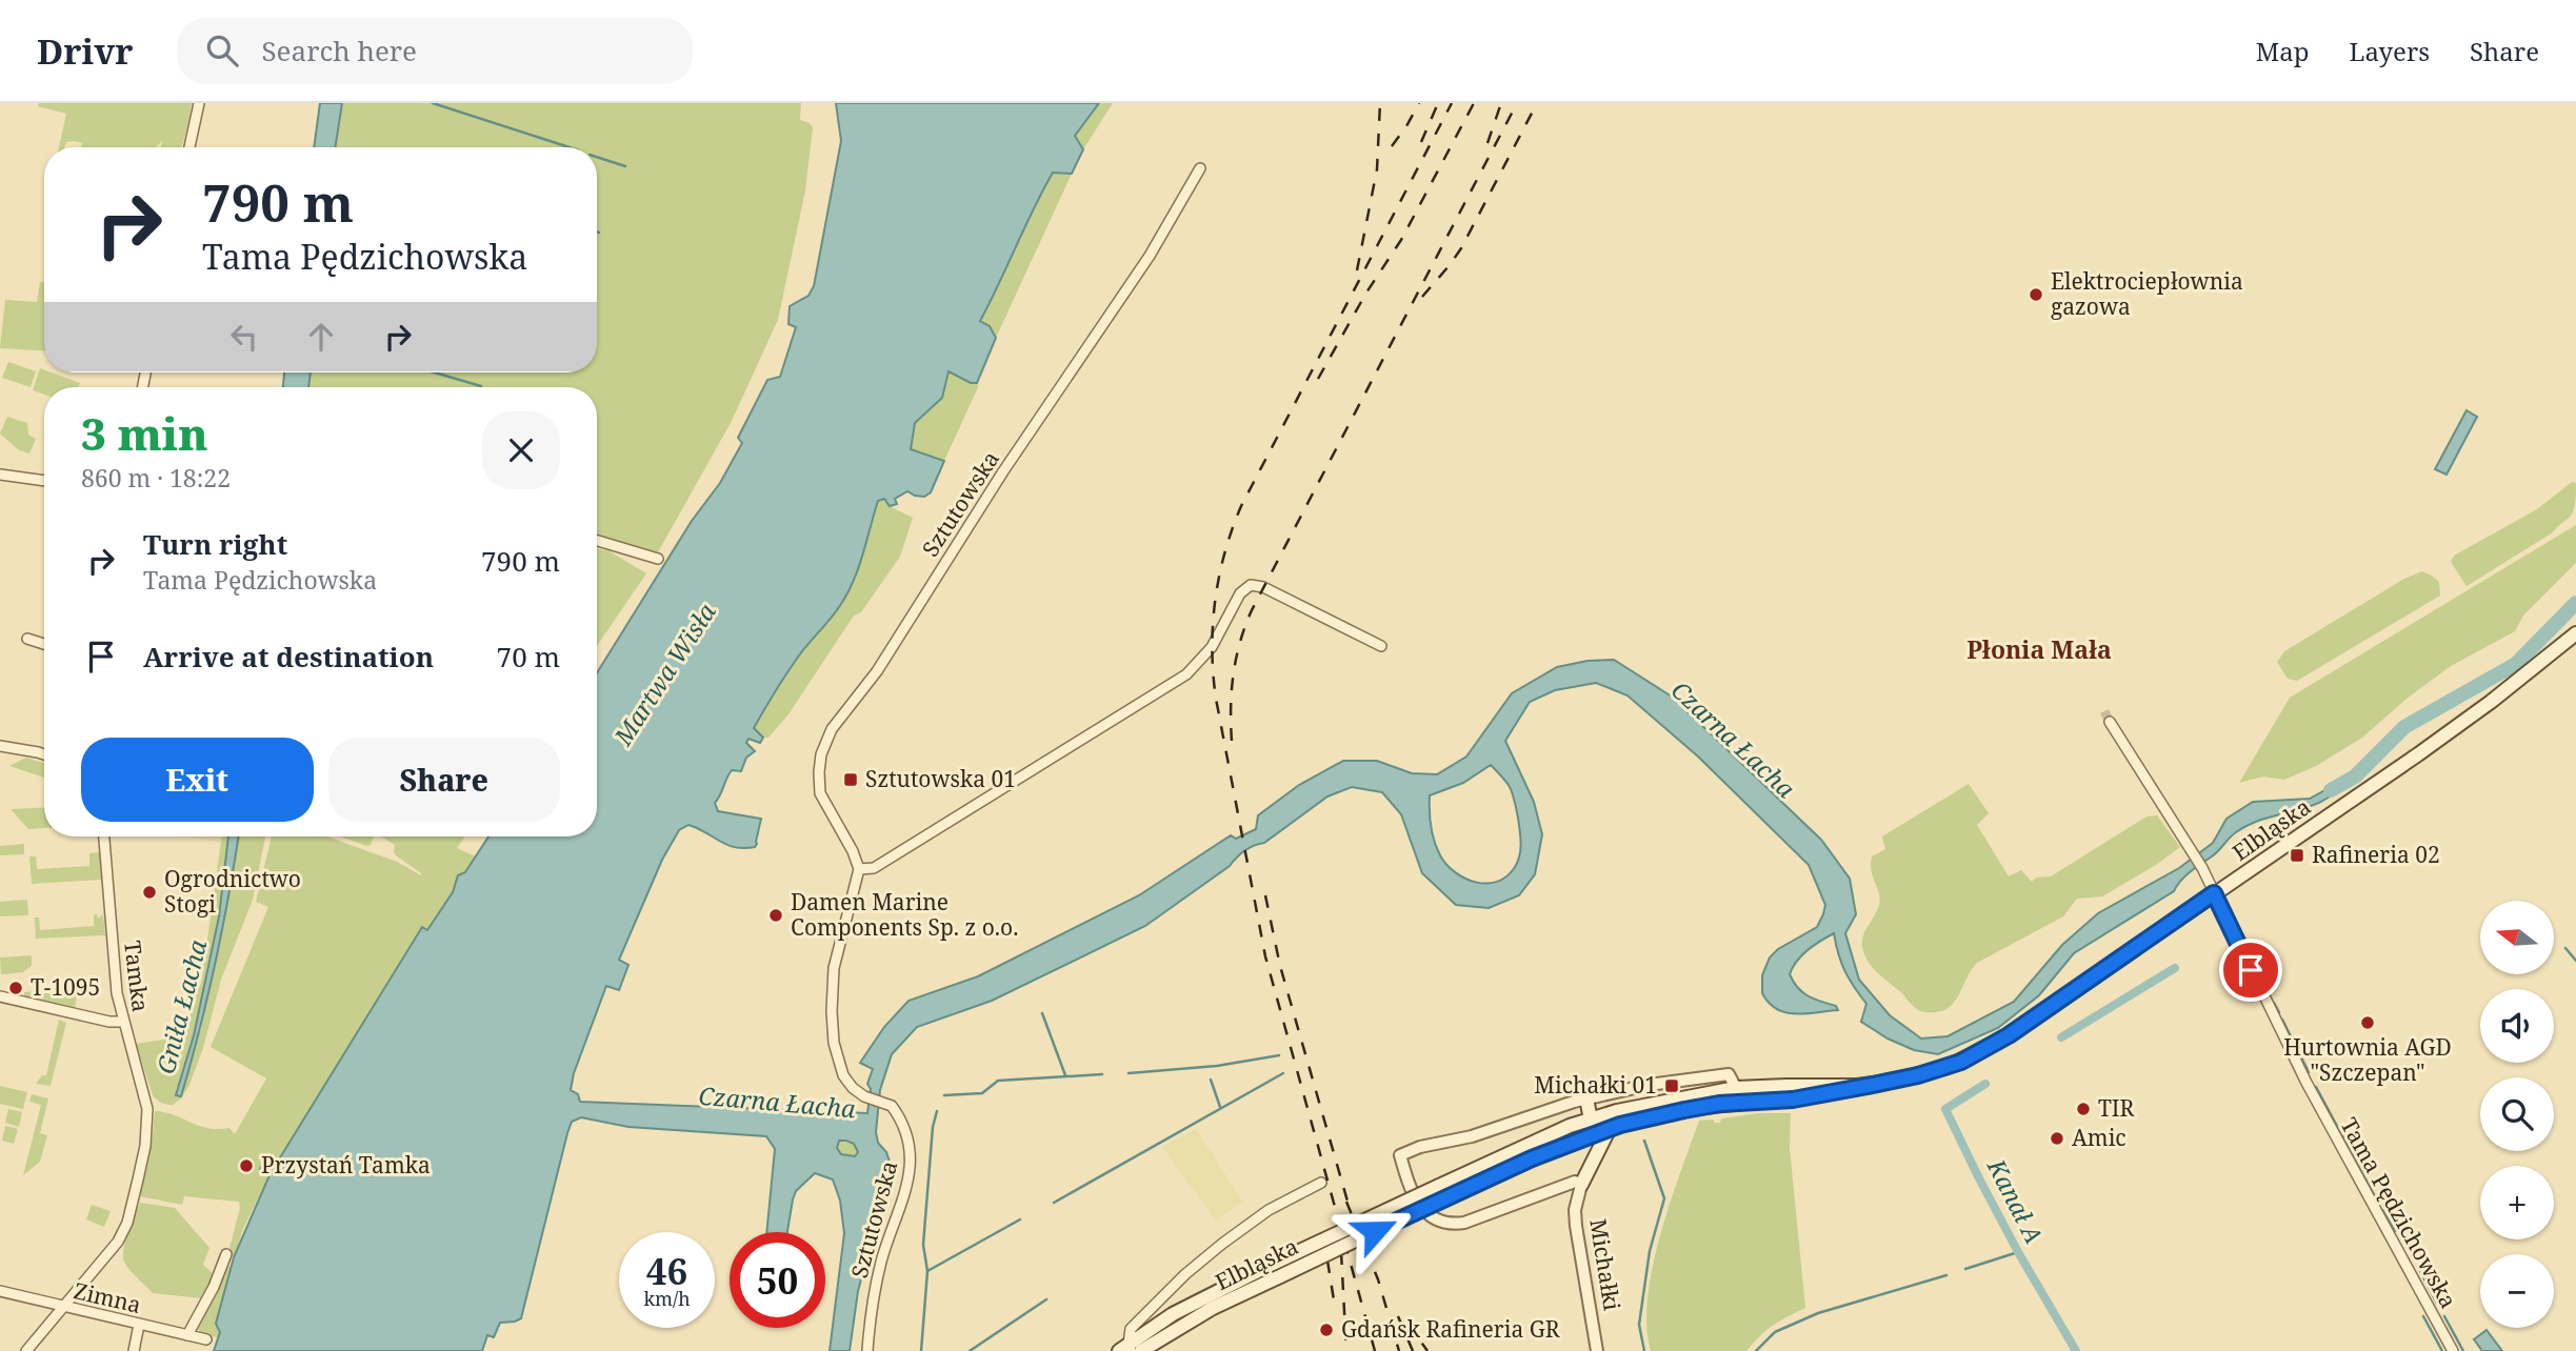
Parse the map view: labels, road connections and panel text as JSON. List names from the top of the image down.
{
  "streets": {
    "main road": ["Elbląska"],
    "street": [
      "Sztutowska",
      "Tamka",
      "Tama Pędzichowska",
      "Michałki",
      "Zimna"
    ]
  },
  "crossings": [
    ["Elbląska", "Tama Pędzichowska"],
    ["Tamka", "Zimna"]
  ],
  "districts": ["Płonia Mała"],
  "water": [
    "Martwa Wisła",
    "Czarna Łacha",
    "Gniła Łacha",
    "Kanał A"
  ],
  "places": {
    "other": [
      "Elektrociepłownia gazowa",
      "Ogrodnictwo Stogi",
      "Damen Marine Components Sp. z o.o.",
      "T-1095",
      "Hurtownia AGD \"Szczepan\"",
      "TIR",
      "Amic",
      "Przystań Tamka",
      "Gdańsk Rafineria GR"
    ],
    "transit": ["Sztutowska 01", "Rafineria 02", "Michałki 01"]
  },
  "north": "left",
  "page": {
    "header": "Drivr",
    "search": "Search here",
    "nav": ["Map", "Layers", "Share"],
    "turn": ["790 m", "Tama Pędzichowska"],
    "heading": ["3 min", "860 m · 18:22"],
    "list": [
      {
        "name": "Turn right",
        "note": "Tama Pędzichowska",
        "value": "790 m"
      },
      {
        "name": "Arrive at destination",
        "value": "70 m"
      }
    ],
    "buttons": ["Exit", "Share"],
    "map_buttons": ["+", "−"],
    "speed": "46 km/h",
    "limit": "50"
  }
}
